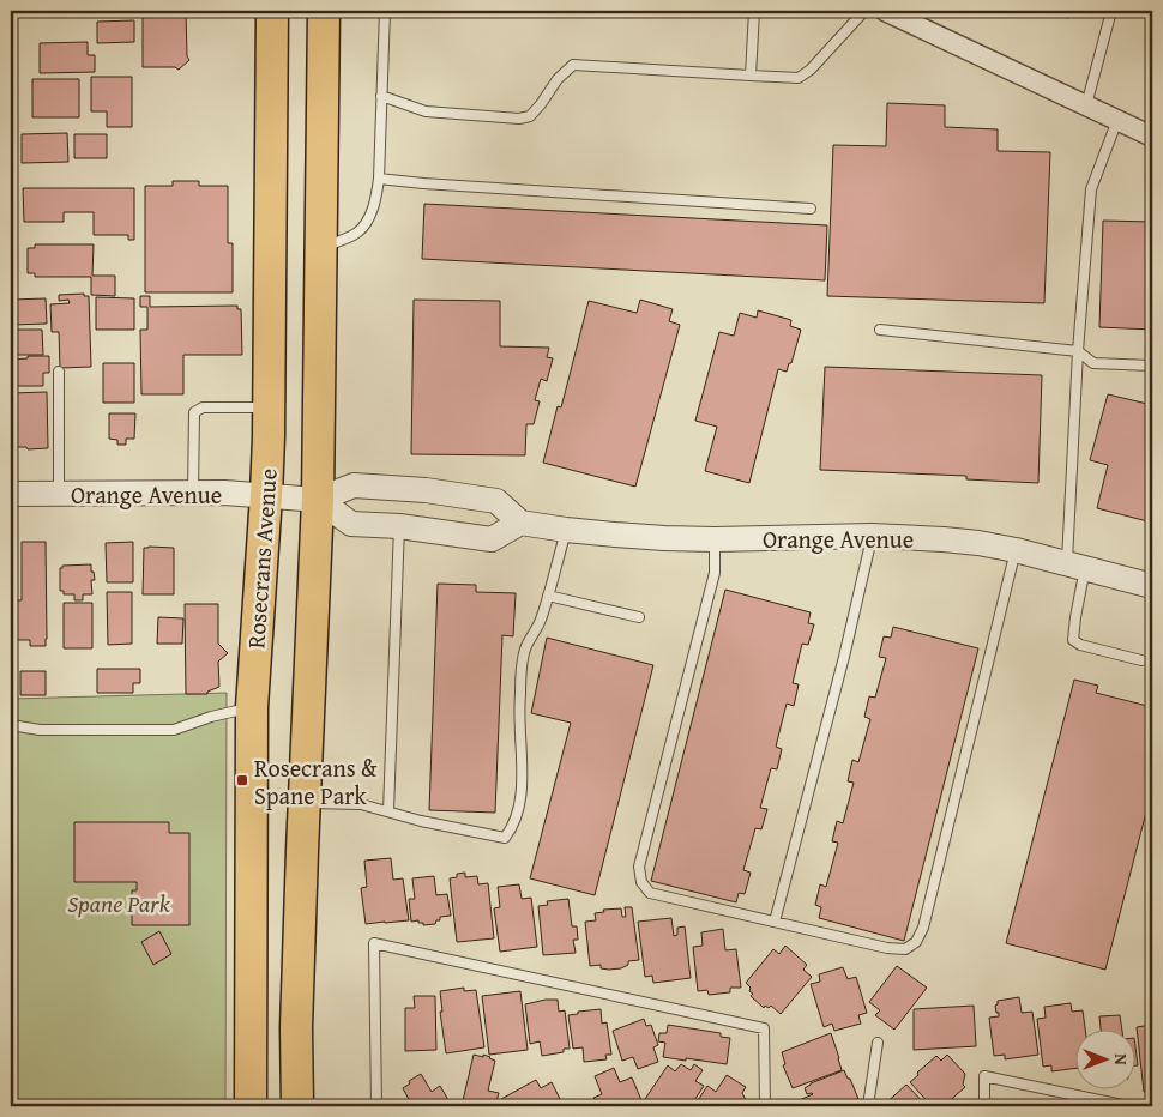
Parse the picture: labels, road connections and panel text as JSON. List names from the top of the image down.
{
  "streets": {
    "main road": ["Rosecrans Avenue"],
    "street": ["Orange Avenue"]
  },
  "crossings": [
    ["Orange Avenue", "Rosecrans Avenue"]
  ],
  "parks": ["Spane Park"],
  "places": {
    "transit": ["Rosecrans & Spane Park"]
  },
  "north": "right"
}
